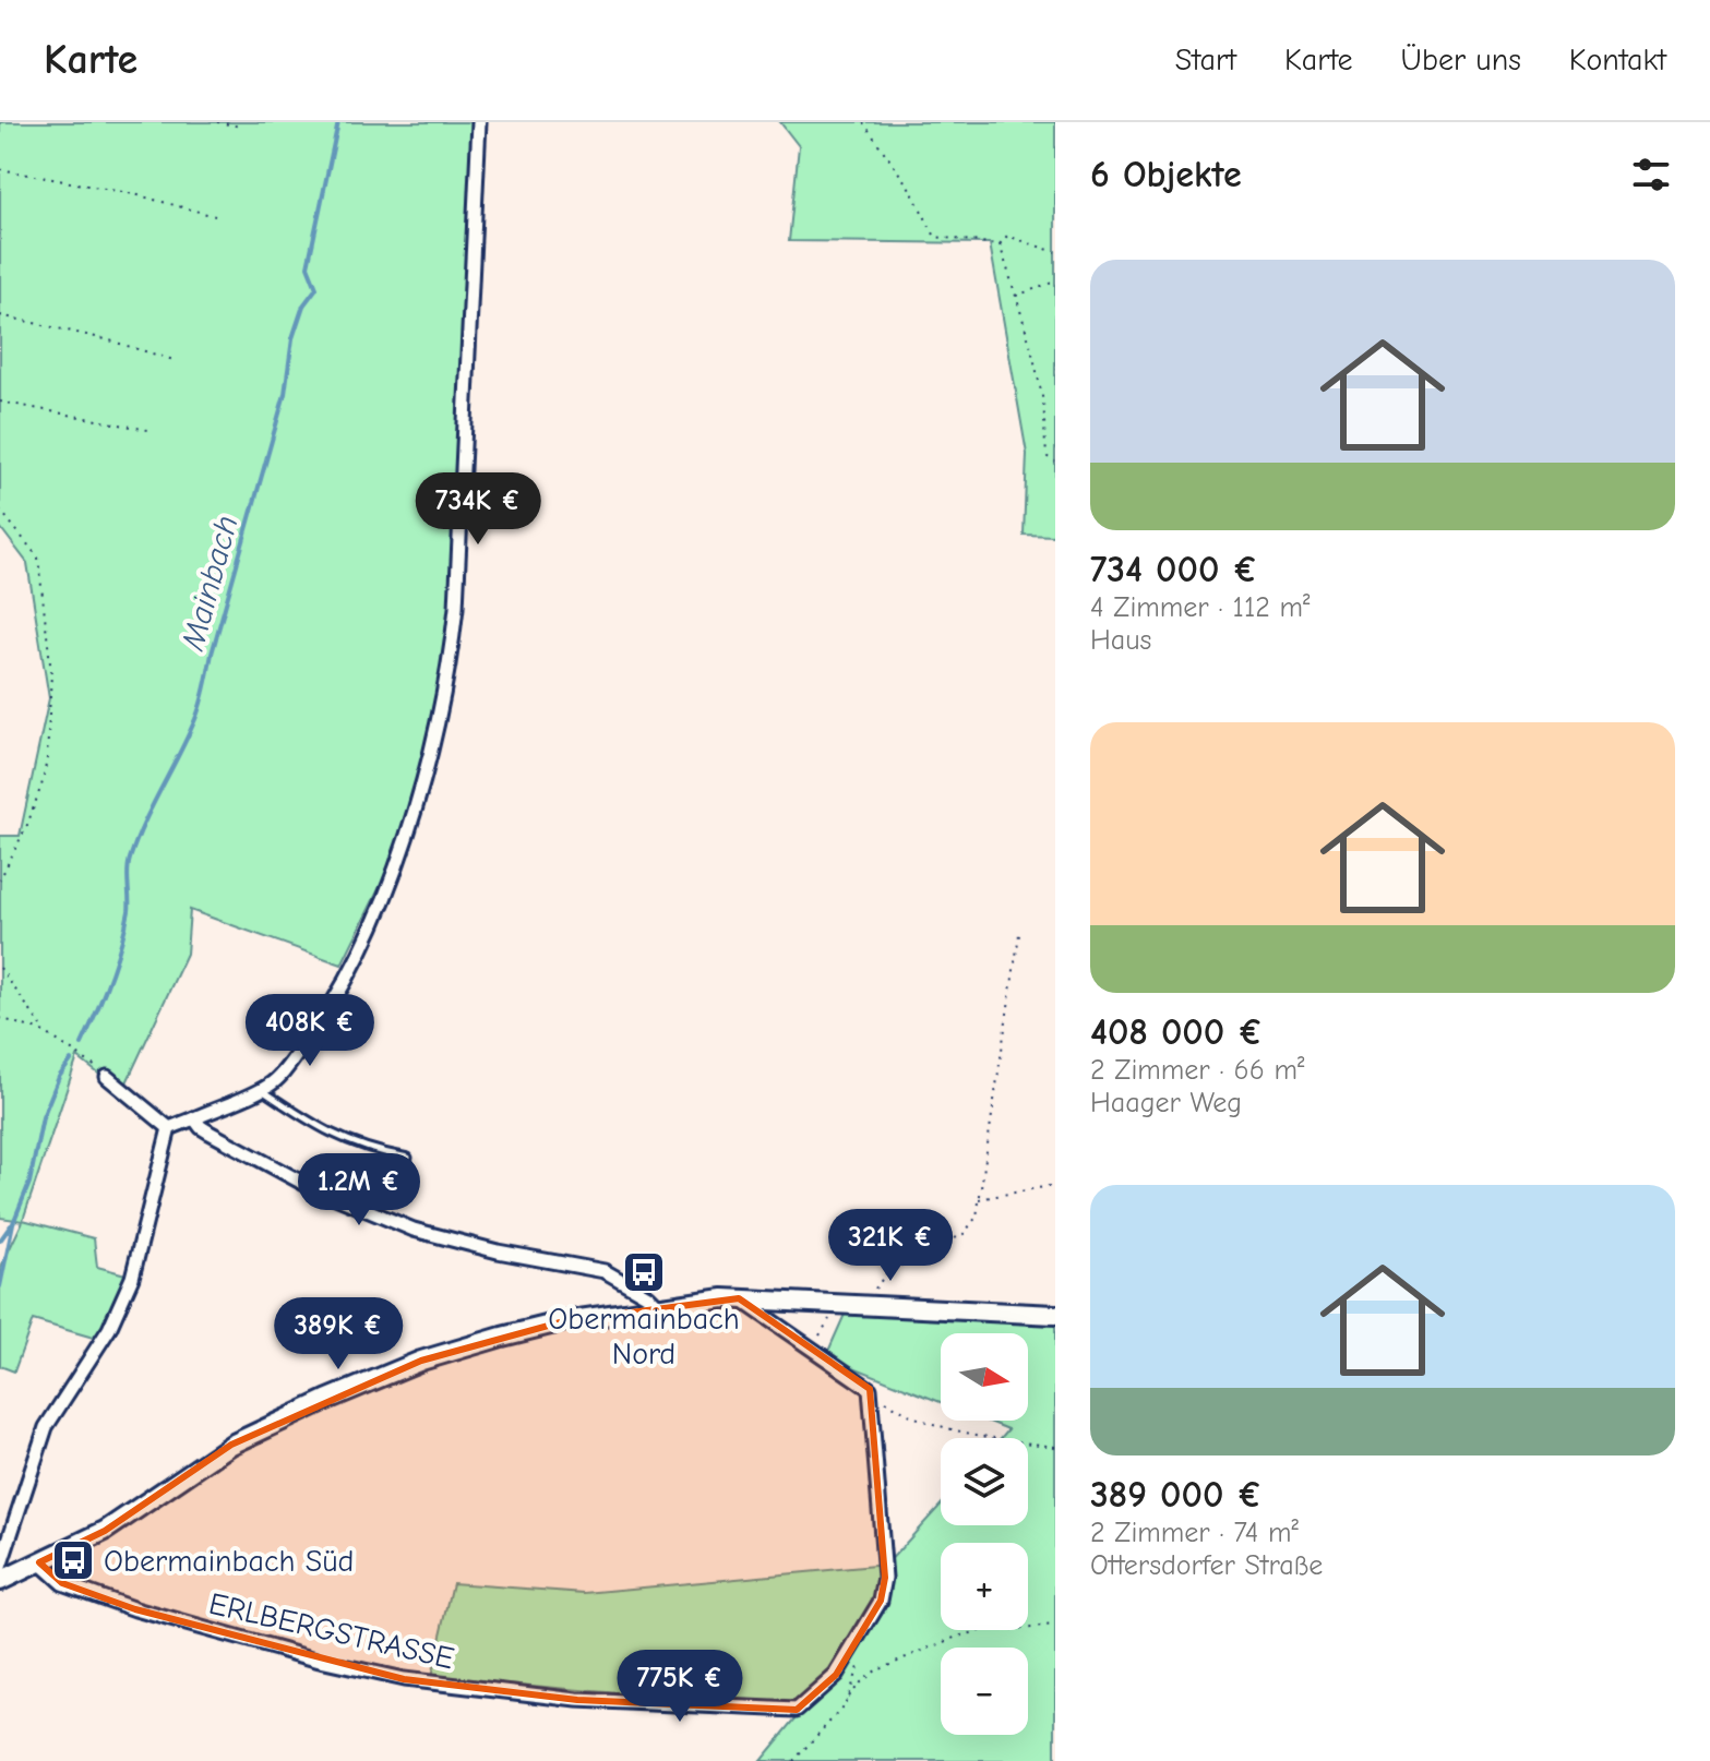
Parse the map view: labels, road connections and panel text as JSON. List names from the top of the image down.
{
  "streets": {
    "street": ["ERLBERGSTRASSE"]
  },
  "water": ["Mainbach"],
  "places": {
    "bus stop": ["Obermainbach Nord", "Obermainbach Süd"]
  },
  "north": "right",
  "page": {
    "header": "Karte",
    "nav": [
      "Start",
      "Karte",
      "Über uns",
      "Kontakt"
    ],
    "heading": "6 Objekte",
    "list": [
      {
        "name": "734 000 €",
        "note": "4 Zimmer · 112 m² · Haus"
      },
      {
        "name": "408 000 €",
        "note": "2 Zimmer · 66 m² · Haager Weg"
      },
      {
        "name": "389 000 €",
        "note": "2 Zimmer · 74 m² · Ottersdorfer Straße"
      }
    ],
    "price": [
      "734K €",
      "408K €",
      "1.2M €",
      "321K €",
      "389K €",
      "775K €"
    ],
    "map_buttons": ["+", "−"]
  }
}
